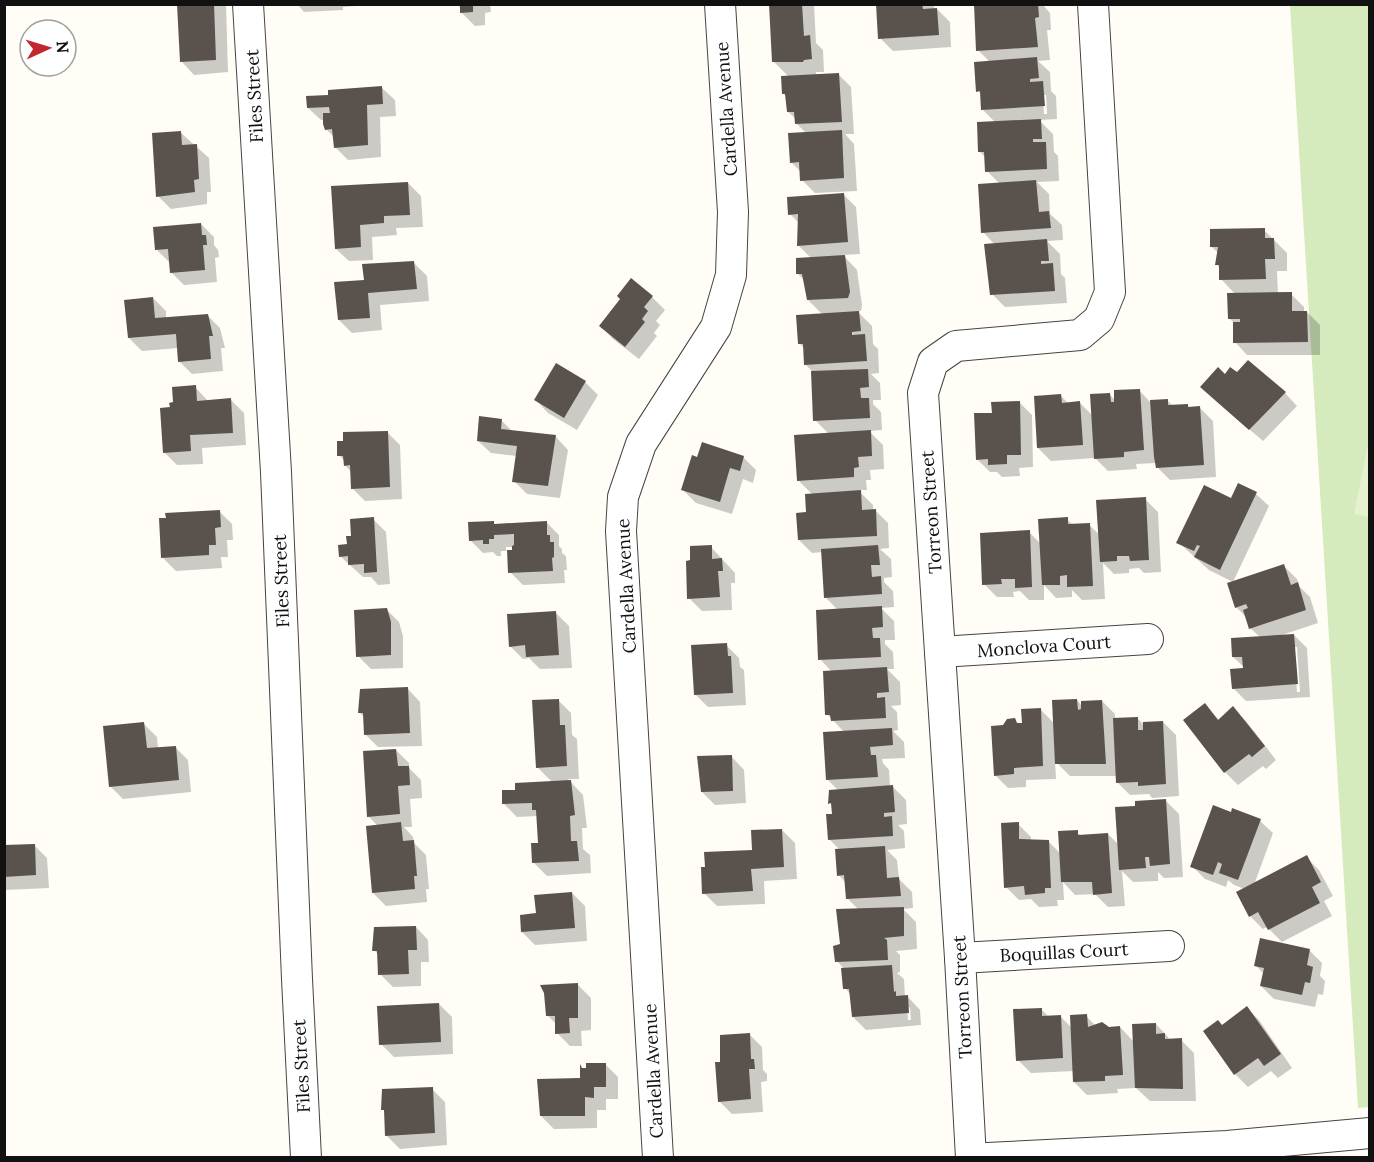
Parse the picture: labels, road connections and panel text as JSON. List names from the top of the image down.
{
  "streets": {
    "street": [
      "Files Street",
      "Cardella Avenue",
      "Torreon Street",
      "Monclova Court",
      "Boquillas Court"
    ]
  },
  "crossings": [
    ["Torreon Street", "Monclova Court"],
    ["Torreon Street", "Boquillas Court"]
  ],
  "north": "right"
}
